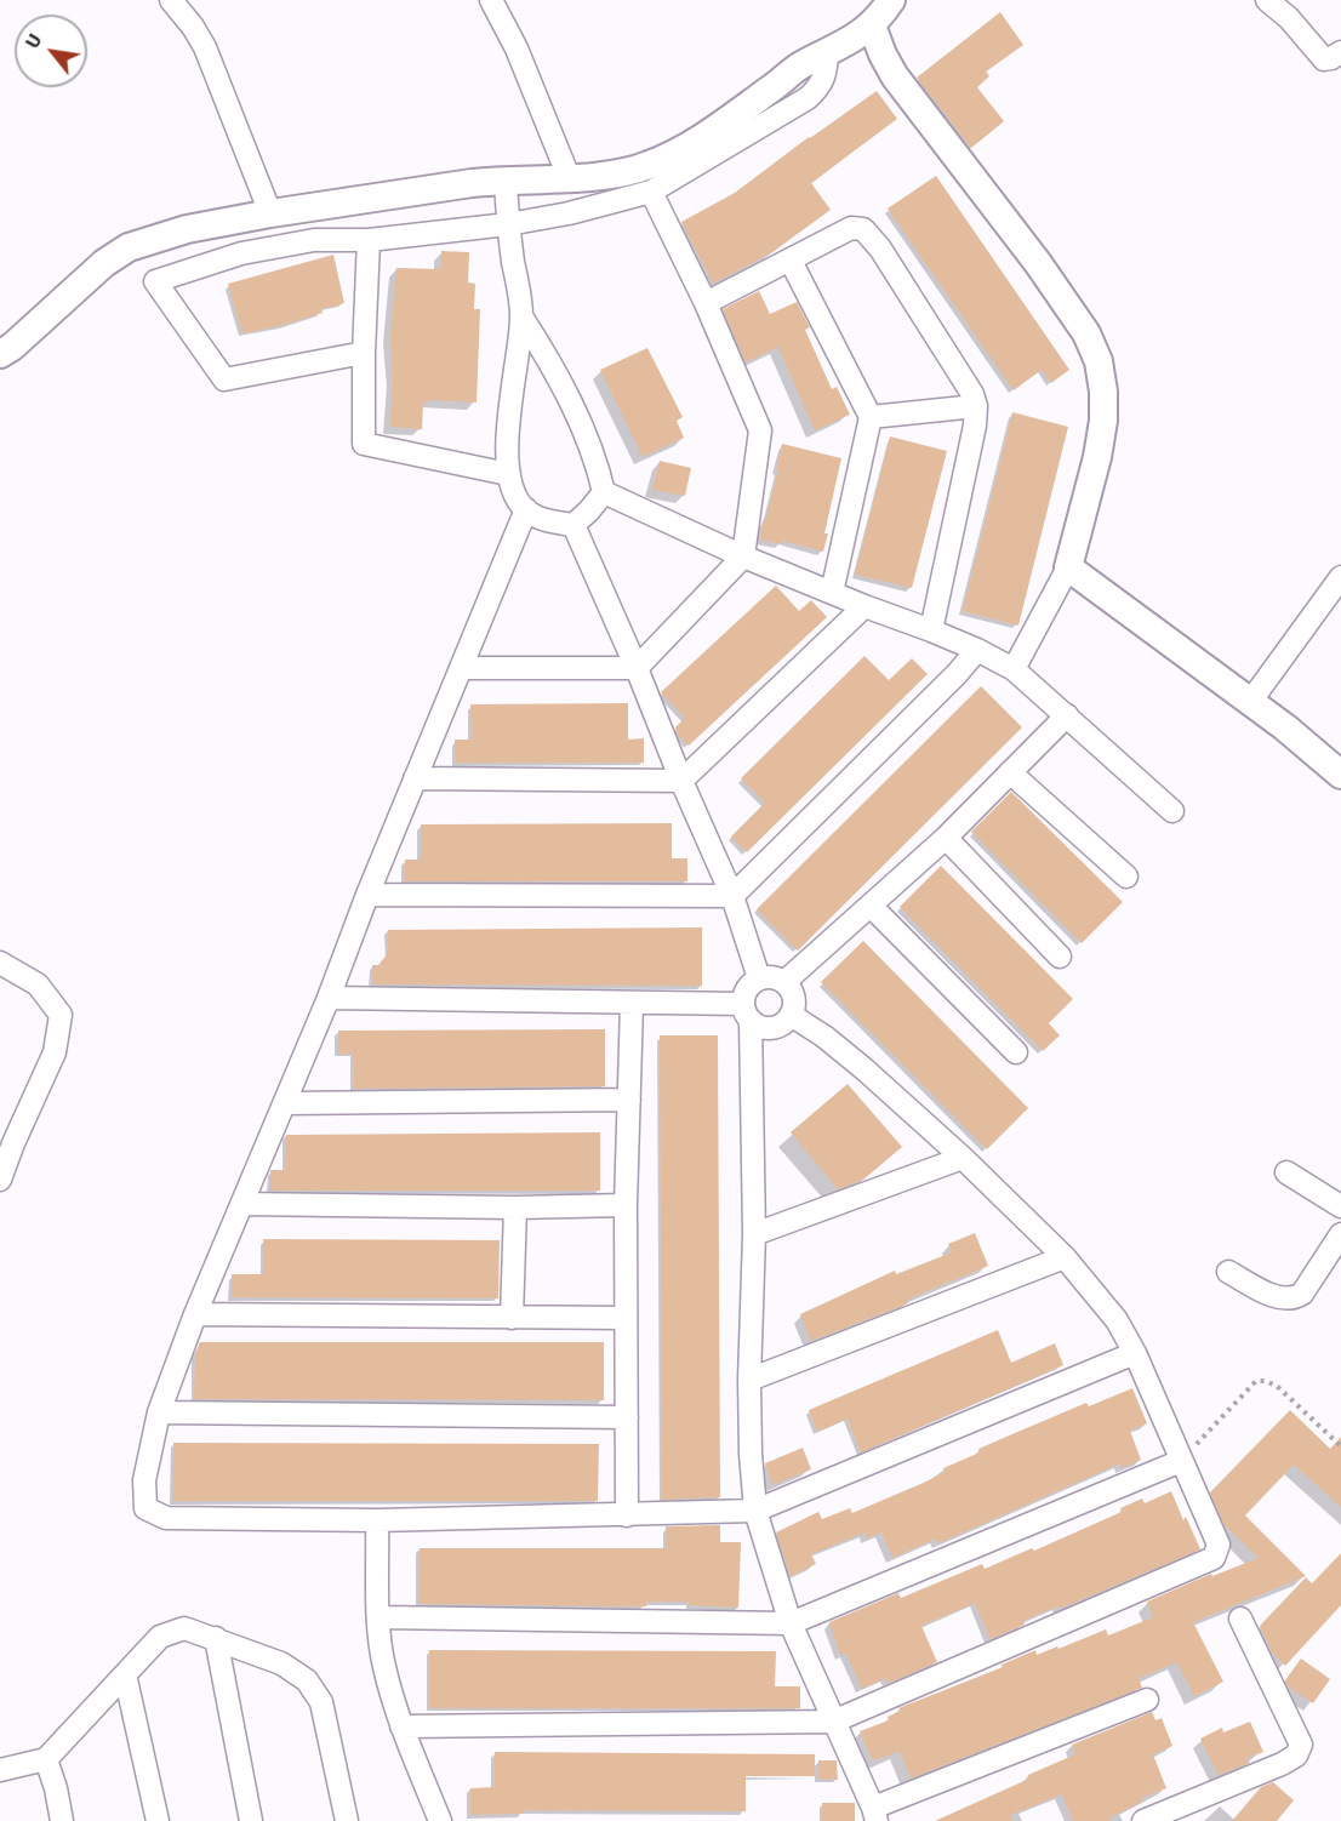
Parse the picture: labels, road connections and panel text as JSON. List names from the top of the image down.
{
  "north": "top left"
}
